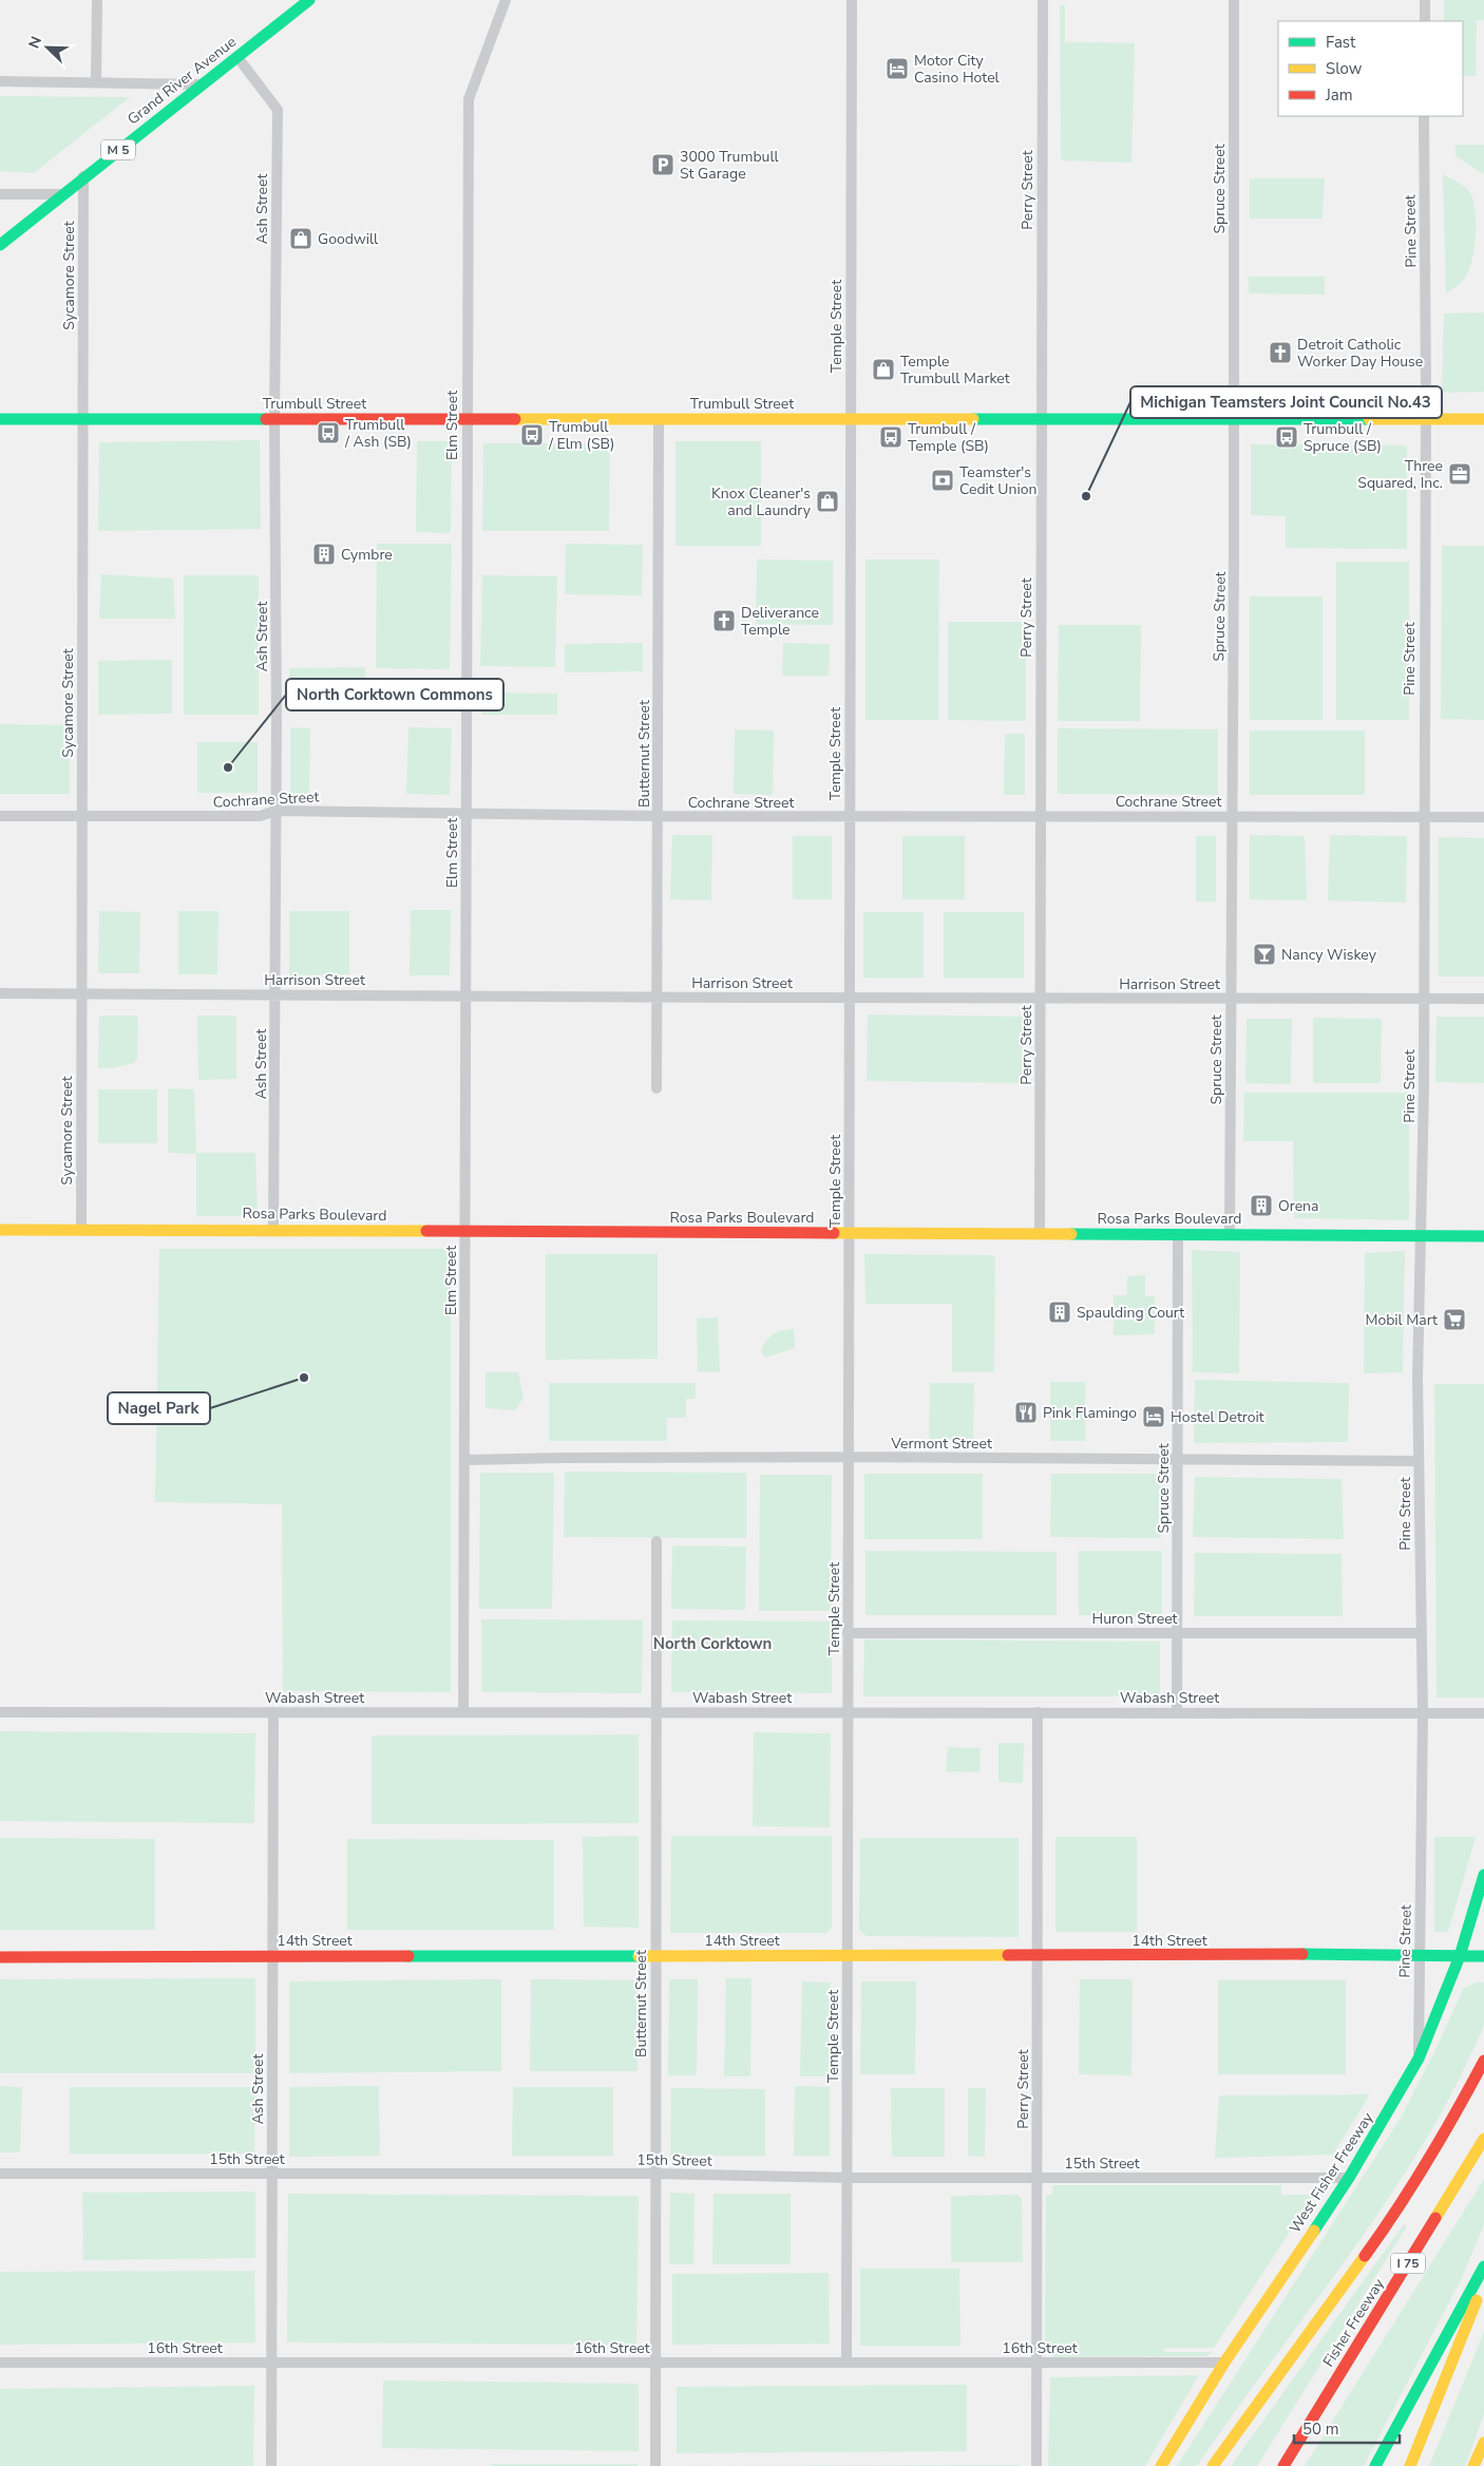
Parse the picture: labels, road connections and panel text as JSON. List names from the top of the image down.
{
  "streets": {
    "main road": [
      "Grand River Avenue",
      "M 5",
      "Trumbull Street",
      "Rosa Parks Boulevard",
      "14th Street",
      "West Fisher Freeway",
      "I 75",
      "Fisher Freeway"
    ],
    "street": [
      "Spruce Street",
      "Perry Street",
      "Ash Street",
      "Pine Street",
      "Sycamore Street",
      "Temple Street",
      "Elm Street",
      "Butternut Street",
      "Cochrane Street",
      "Harrison Street",
      "Vermont Street",
      "Huron Street",
      "Wabash Street",
      "15th Street",
      "16th Street"
    ]
  },
  "crossings": [
    ["Grand River Avenue", "Ash Street"],
    ["Grand River Avenue", "Sycamore Street"],
    ["Spruce Street", "Trumbull Street"],
    ["Spruce Street", "Cochrane Street"],
    ["Spruce Street", "Harrison Street"],
    ["Spruce Street", "Rosa Parks Boulevard"],
    ["Spruce Street", "Vermont Street"],
    ["Spruce Street", "Huron Street"],
    ["Spruce Street", "Wabash Street"],
    ["Perry Street", "Trumbull Street"],
    ["Perry Street", "Cochrane Street"],
    ["Perry Street", "Harrison Street"],
    ["Perry Street", "Rosa Parks Boulevard"],
    ["Perry Street", "Wabash Street"],
    ["Perry Street", "14th Street"],
    ["Perry Street", "15th Street"],
    ["Perry Street", "16th Street"],
    ["Ash Street", "Trumbull Street"],
    ["Ash Street", "Cochrane Street"],
    ["Ash Street", "Harrison Street"],
    ["Ash Street", "Rosa Parks Boulevard"],
    ["Ash Street", "Wabash Street"],
    ["Ash Street", "14th Street"],
    ["Ash Street", "15th Street"],
    ["Ash Street", "16th Street"],
    ["Pine Street", "Trumbull Street"],
    ["Pine Street", "Cochrane Street"],
    ["Pine Street", "Harrison Street"],
    ["Pine Street", "Rosa Parks Boulevard"],
    ["Pine Street", "Vermont Street"],
    ["Pine Street", "Huron Street"],
    ["Pine Street", "Wabash Street"],
    ["Pine Street", "14th Street"],
    ["Pine Street", "West Fisher Freeway"],
    ["Sycamore Street", "Trumbull Street"],
    ["Sycamore Street", "Cochrane Street"],
    ["Sycamore Street", "Harrison Street"],
    ["Sycamore Street", "Rosa Parks Boulevard"],
    ["Temple Street", "Trumbull Street"],
    ["Temple Street", "Cochrane Street"],
    ["Temple Street", "Harrison Street"],
    ["Temple Street", "Rosa Parks Boulevard"],
    ["Temple Street", "Vermont Street"],
    ["Temple Street", "Huron Street"],
    ["Temple Street", "Wabash Street"],
    ["Temple Street", "14th Street"],
    ["Temple Street", "15th Street"],
    ["Temple Street", "16th Street"],
    ["Trumbull Street", "Elm Street"],
    ["Trumbull Street", "Butternut Street"],
    ["Elm Street", "Cochrane Street"],
    ["Elm Street", "Harrison Street"],
    ["Elm Street", "Rosa Parks Boulevard"],
    ["Elm Street", "Vermont Street"],
    ["Elm Street", "Wabash Street"],
    ["Butternut Street", "Cochrane Street"],
    ["Butternut Street", "Harrison Street"],
    ["Butternut Street", "Wabash Street"],
    ["Butternut Street", "14th Street"],
    ["Butternut Street", "15th Street"],
    ["Butternut Street", "16th Street"],
    ["14th Street", "West Fisher Freeway"],
    ["15th Street", "West Fisher Freeway"],
    ["West Fisher Freeway", "16th Street"],
    ["I 75", "Fisher Freeway"]
  ],
  "districts": ["North Corktown"],
  "places": {
    "hotel": ["Motor City Casino Hotel", "Hostel Detroit"],
    "parking": ["3000 Trumbull St Garage"],
    "shop": ["Goodwill", "Temple Trumbull Market", "Knox Cleaner's and Laundry"],
    "church": ["Detroit Catholic Worker Day House", "Deliverance Temple"],
    "bus stop": [
      "Trumbull / Ash (SB)",
      "Trumbull / Elm (SB)",
      "Trumbull / Temple (SB)",
      "Trumbull / Spruce (SB)"
    ],
    "office": ["Three Squared, Inc."],
    "bank": ["Teamster's Cedit Union"],
    "other": ["Michigan Teamsters Joint Council No.43", "North Corktown Commons", "Nagel Park"],
    "building": ["Cymbre", "Orena", "Spaulding Court"],
    "bar": ["Nancy Wiskey"],
    "supermarket": ["Mobil Mart"],
    "restaurant": ["Pink Flamingo"]
  },
  "legend": ["Fast", "Slow", "Jam"],
  "scale_bar": "50 m",
  "north": "top left"
}
